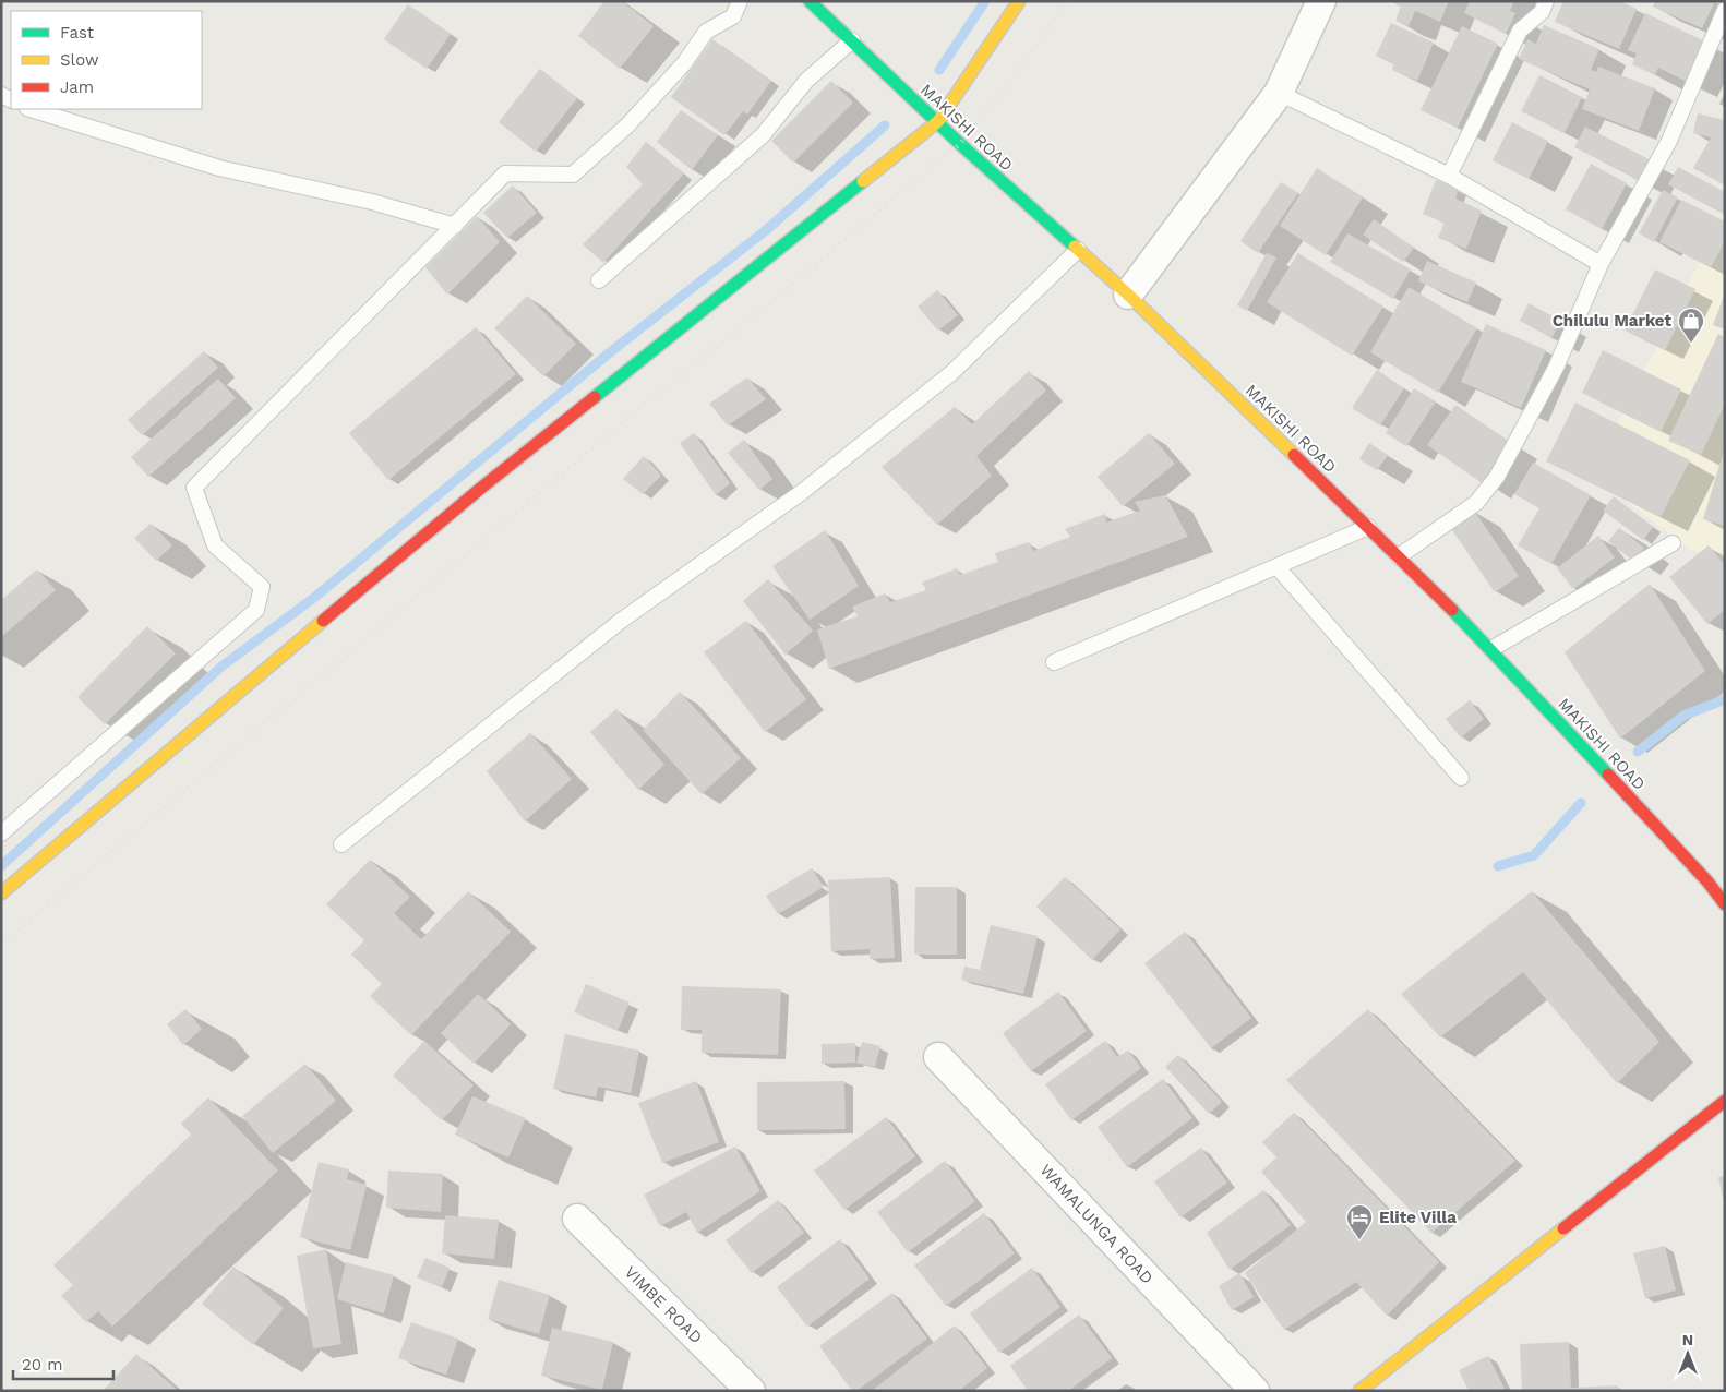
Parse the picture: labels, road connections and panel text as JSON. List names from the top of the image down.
{
  "streets": {
    "street": ["MAKISHI ROAD", "WAMALUNGA ROAD", "VIMBE ROAD"]
  },
  "places": {
    "shop": ["Chilulu Market"],
    "hotel": ["Elite Villa"]
  },
  "legend": ["Fast", "Slow", "Jam"],
  "scale_bar": "20 m",
  "north": "top"
}
